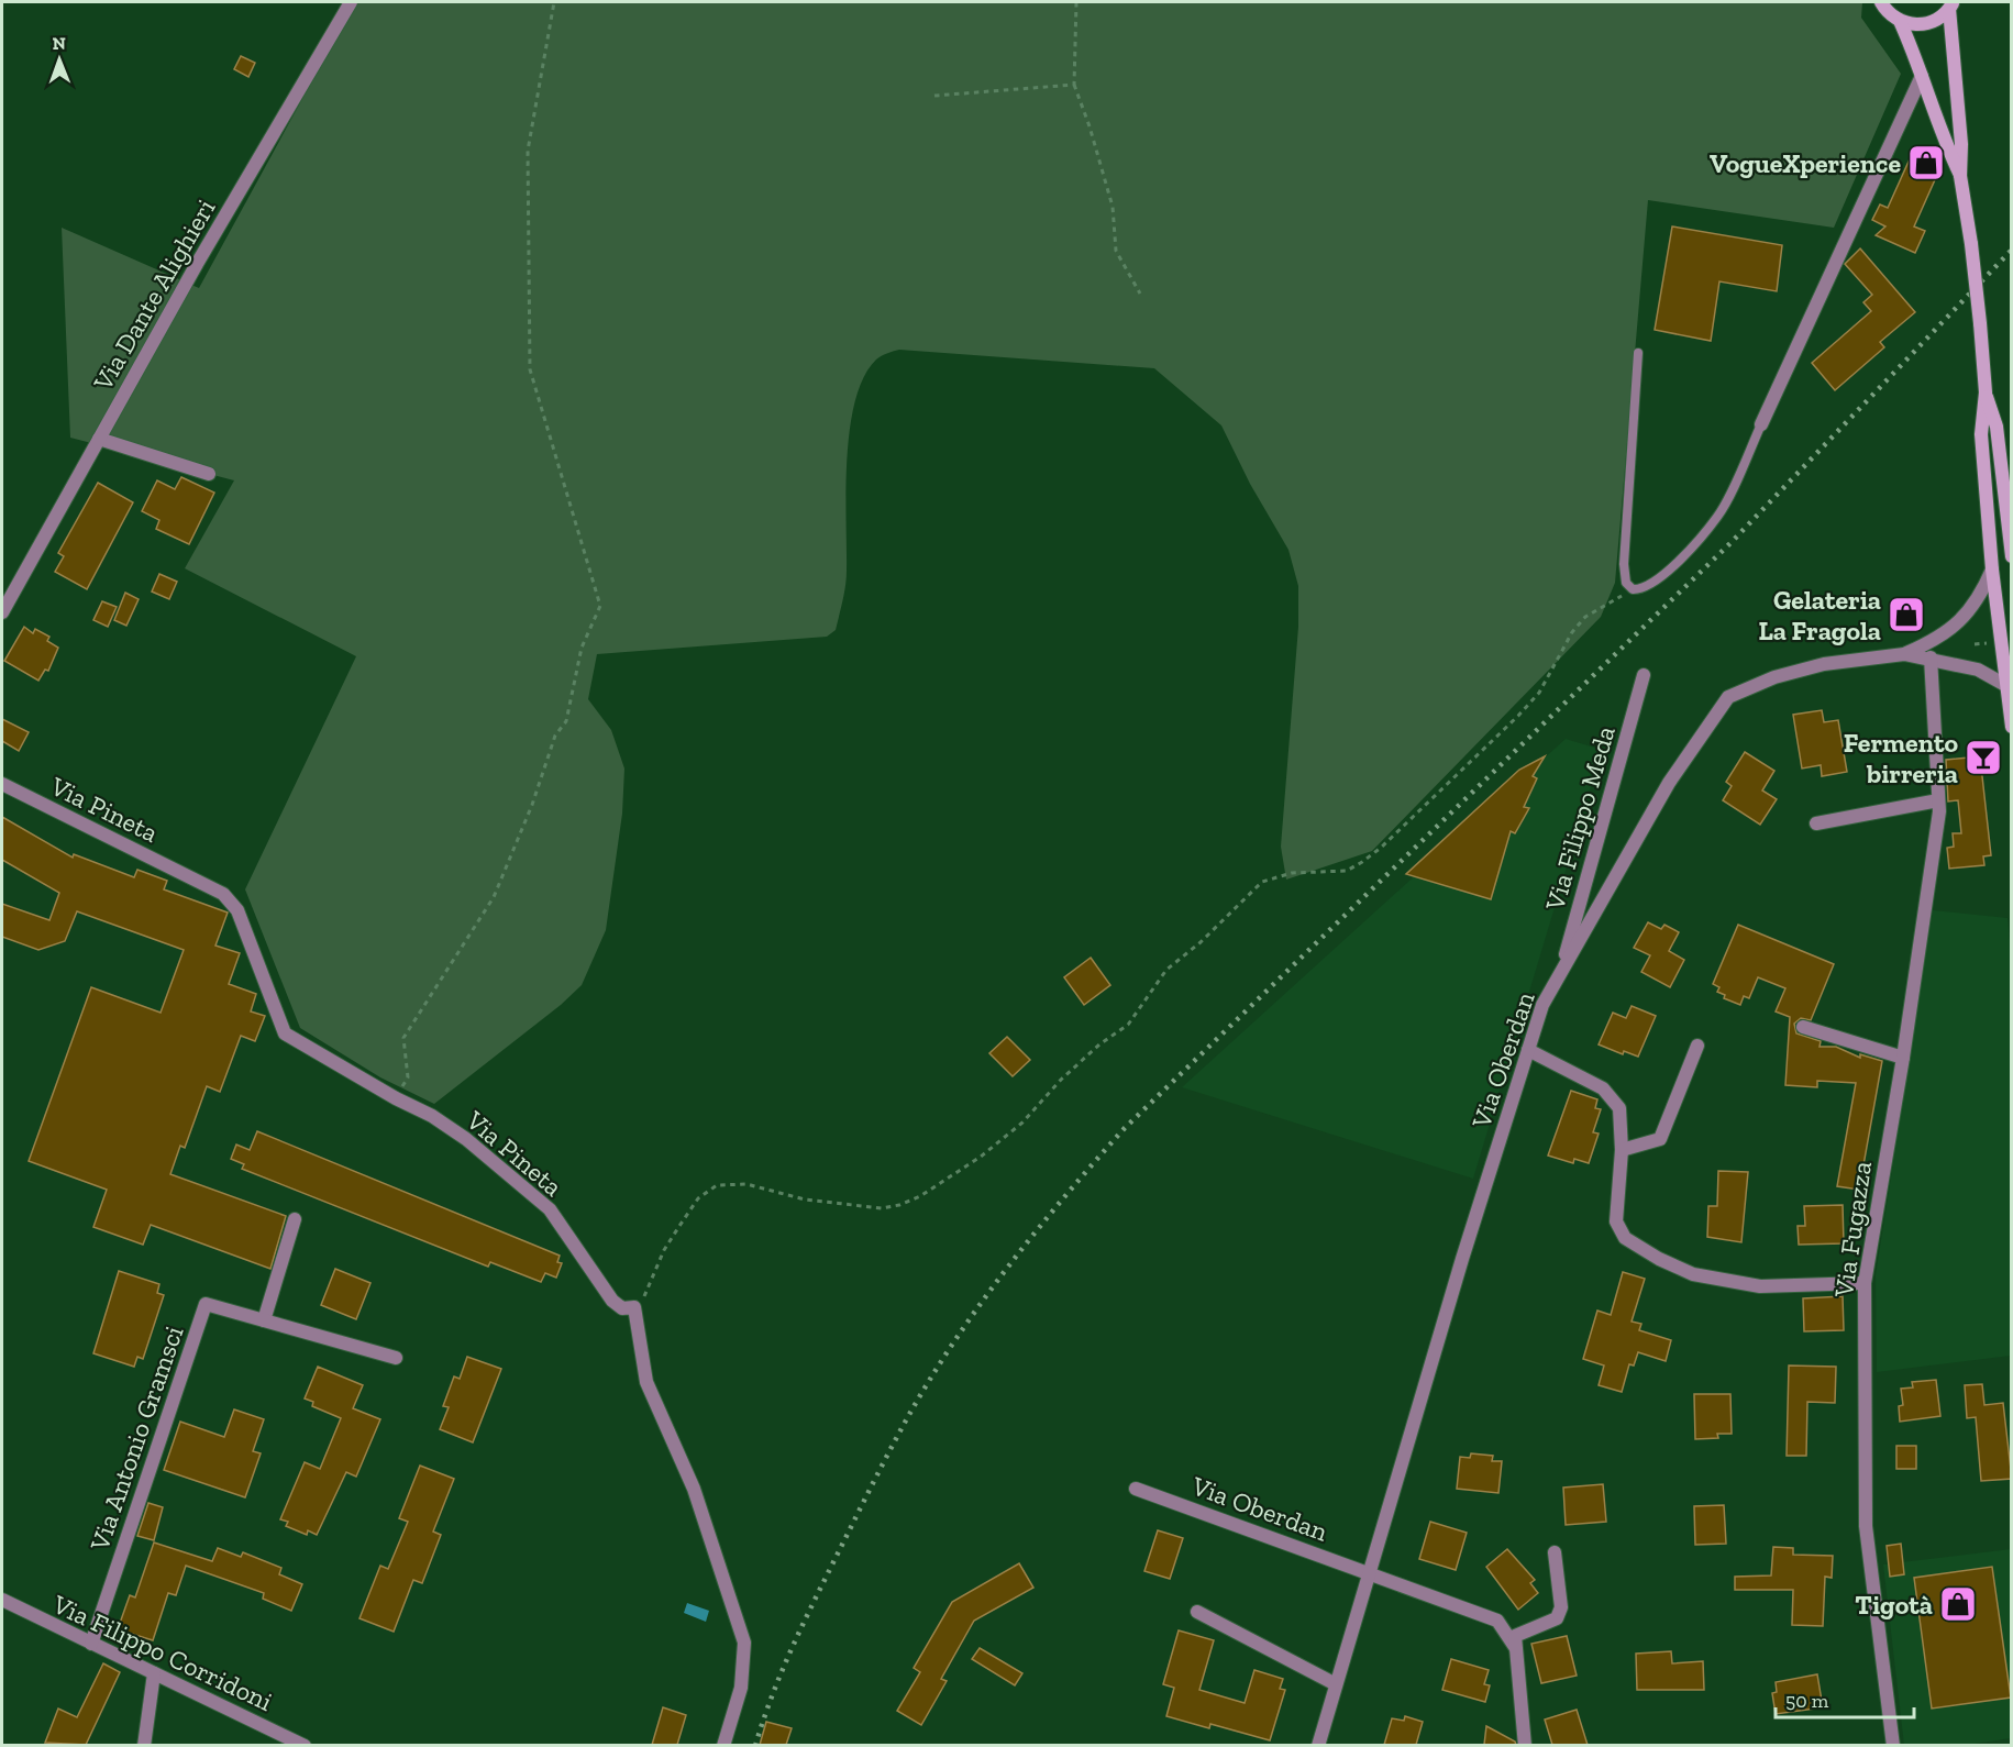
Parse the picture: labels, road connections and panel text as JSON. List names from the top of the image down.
{
  "streets": {
    "street": [
      "Via Dante Alighieri",
      "Via Pineta",
      "Via Filippo Meda",
      "Via Oberdan",
      "Via Fugazza",
      "Via Antonio Gramsci",
      "Via Filippo Corridoni"
    ]
  },
  "crossings": [
    ["Via Filippo Meda", "Via Oberdan"],
    ["Via Oberdan", "Via Fugazza"],
    ["Via Antonio Gramsci", "Via Filippo Corridoni"]
  ],
  "places": {
    "shop": ["VogueXperience", "Gelateria La Fragola", "Tigotà"],
    "bar": ["Fermento birreria"]
  },
  "scale_bar": "50 m",
  "north": "top"
}
